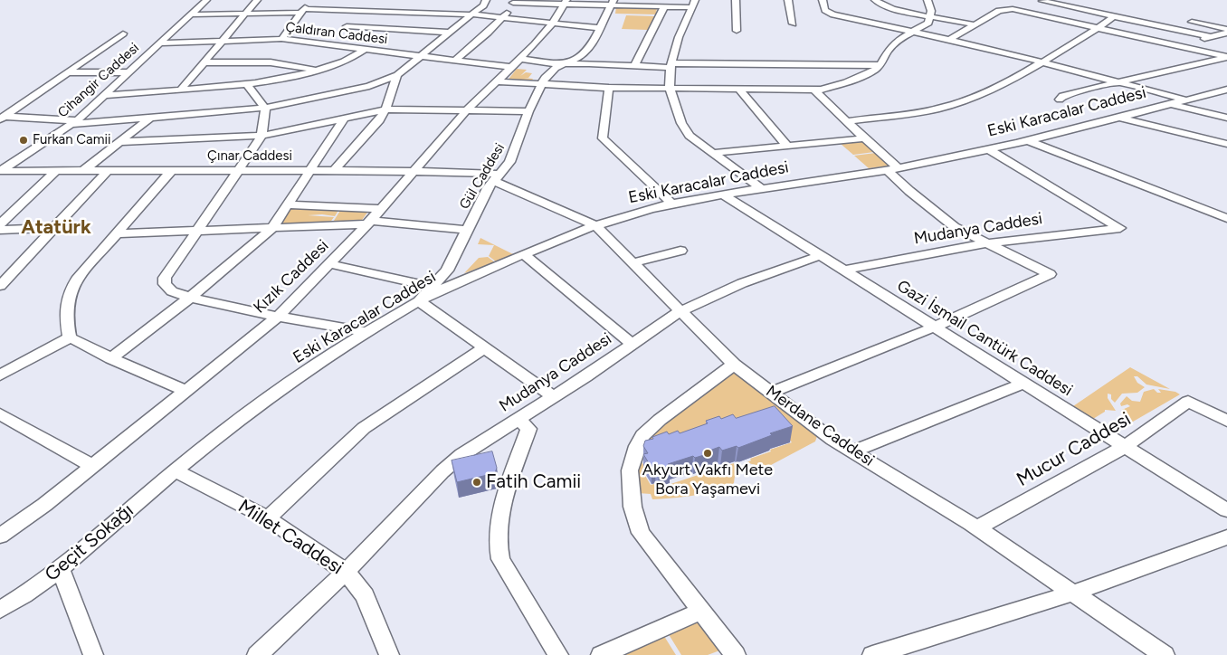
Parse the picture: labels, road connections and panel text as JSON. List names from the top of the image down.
{
  "streets": {
    "street": [
      "Çaldıran Caddesi",
      "Cihangir Caddesi",
      "Eski Karacalar Caddesi",
      "Çınar Caddesi",
      "Gül Caddesi",
      "Mudanya Caddesi",
      "Kızık Caddesi",
      "Gazi İsmail Cantürk Caddesi",
      "Merdane Caddesi",
      "Mucur Caddesi",
      "Millet Caddesi",
      "Geçit Sokağı"
    ]
  },
  "crossings": [
    ["Çaldıran Caddesi", "Cihangir Caddesi"],
    ["Çaldıran Caddesi", "Gül Caddesi"],
    ["Çaldıran Caddesi", "Kızık Caddesi"],
    ["Cihangir Caddesi", "Çınar Caddesi"],
    ["Eski Karacalar Caddesi", "Gül Caddesi"],
    ["Eski Karacalar Caddesi", "Mudanya Caddesi"],
    ["Eski Karacalar Caddesi", "Gazi İsmail Cantürk Caddesi"],
    ["Eski Karacalar Caddesi", "Merdane Caddesi"],
    ["Eski Karacalar Caddesi", "Millet Caddesi"],
    ["Eski Karacalar Caddesi", "Geçit Sokağı"],
    ["Çınar Caddesi", "Gül Caddesi"],
    ["Çınar Caddesi", "Kızık Caddesi"],
    ["Çınar Caddesi", "Merdane Caddesi"],
    ["Gül Caddesi", "Merdane Caddesi"],
    ["Mudanya Caddesi", "Gazi İsmail Cantürk Caddesi"],
    ["Mudanya Caddesi", "Merdane Caddesi"],
    ["Mudanya Caddesi", "Millet Caddesi"],
    ["Gazi İsmail Cantürk Caddesi", "Mucur Caddesi"],
    ["Merdane Caddesi", "Mucur Caddesi"],
    ["Millet Caddesi", "Geçit Sokağı"]
  ],
  "districts": ["Atatürk"],
  "places": ["Furkan Camii", "Akyurt Vakfı Mete Bora Yaşamevi", "Fatih Camii"]
}
